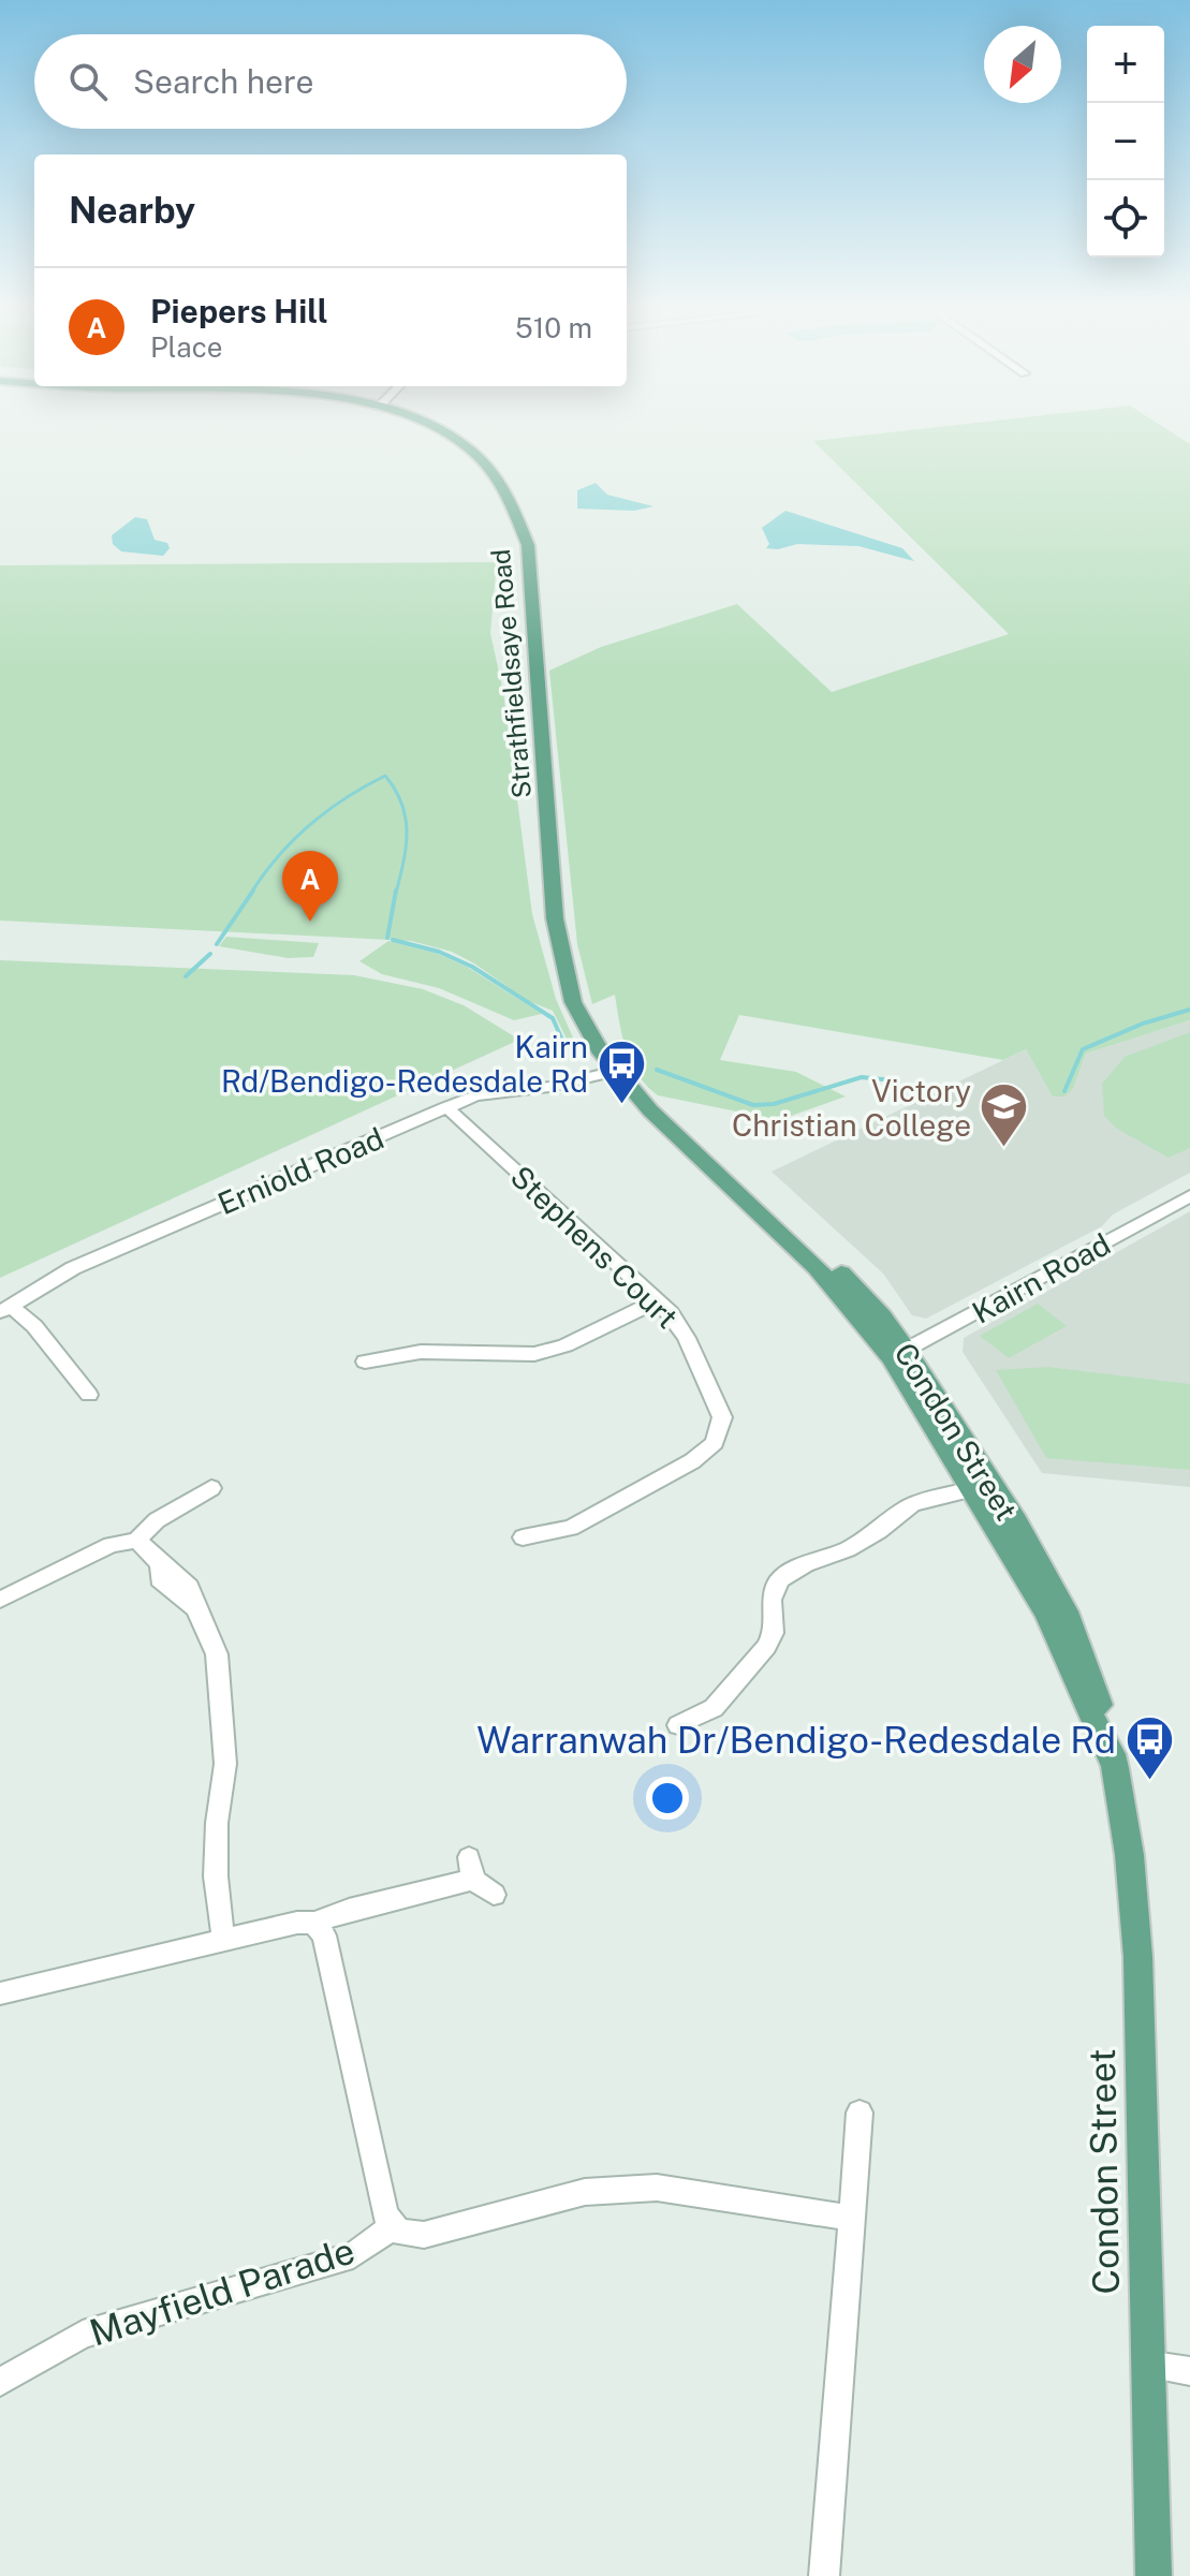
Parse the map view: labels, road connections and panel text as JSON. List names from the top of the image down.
{
  "streets": {
    "main road": ["Strathfieldsaye Road", "Condon Street"],
    "street": [
      "Erniold Road",
      "Stephens Court",
      "Kairn Road",
      "Mayfield Parade"
    ]
  },
  "crossings": [
    ["Strathfieldsaye Road", "Erniold Road"],
    ["Strathfieldsaye Road", "Condon Street"],
    ["Erniold Road", "Stephens Court"],
    ["Erniold Road", "Condon Street"],
    ["Kairn Road", "Condon Street"]
  ],
  "places": {
    "bus stop": ["Kairn Rd/Bendigo-Redesdale Rd", "Warranwah Dr/Bendigo-Redesdale Rd"],
    "school or university": ["Victory Christian College"]
  },
  "north": "bottom left",
  "page": {
    "map_buttons": ["+", "−"],
    "search": "Search here",
    "heading": "Nearby",
    "list": [
      {
        "mark": "A",
        "name": "Piepers Hill",
        "note": "Place",
        "value": "510 m"
      }
    ],
    "pins": "A"
  }
}
